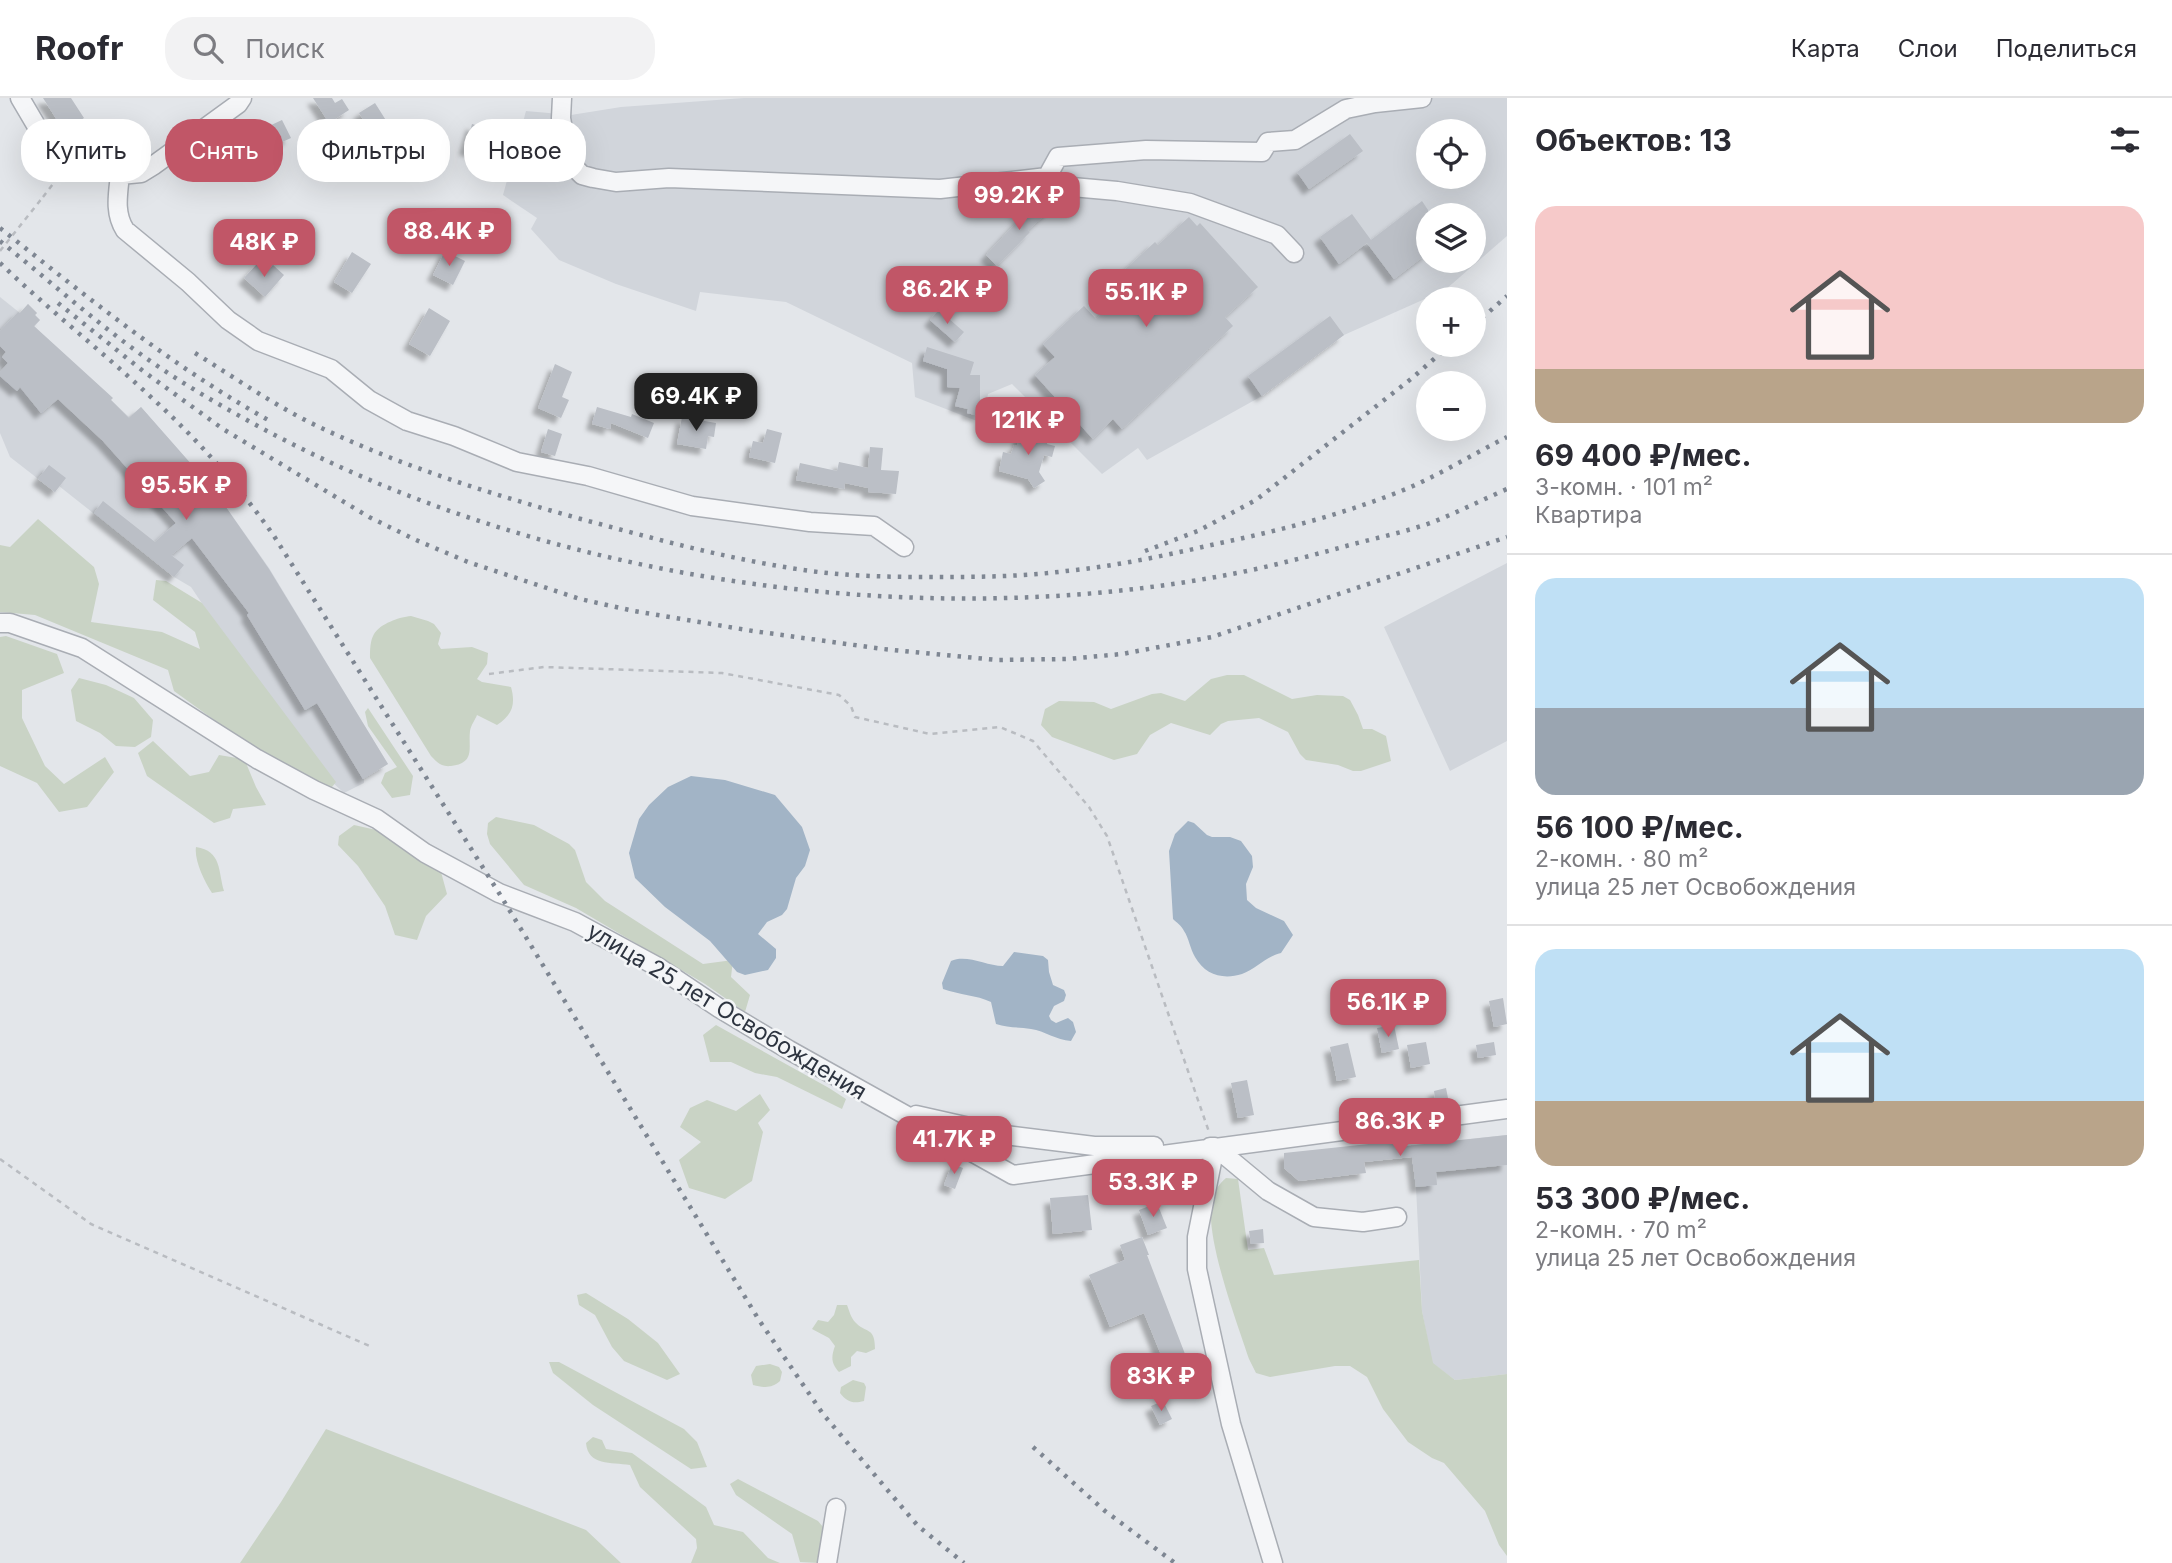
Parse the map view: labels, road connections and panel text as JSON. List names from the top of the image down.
{
  "streets": {
    "street": ["улица 25 лет Освобождения"]
  },
  "page": {
    "header": "Roofr",
    "search": "Поиск",
    "nav": ["Карта", "Слои", "Поделиться"],
    "heading": "Объектов: 13",
    "map_buttons": ["+", "−"],
    "chip": [
      "Купить",
      "Снять",
      "Фильтры",
      "Новое"
    ],
    "price": [
      "99.2K ₽",
      "88.4K ₽",
      "48K ₽",
      "86.2K ₽",
      "55.1K ₽",
      "69.4K ₽",
      "121K ₽",
      "95.5K ₽",
      "56.1K ₽",
      "86.3K ₽",
      "41.7K ₽",
      "53.3K ₽",
      "83K ₽"
    ],
    "list": [
      {
        "name": "69 400 ₽/мес.",
        "note": "3-комн. · 101 m² · Квартира"
      },
      {
        "name": "56 100 ₽/мес.",
        "note": "2-комн. · 80 m² · улица 25 лет Освобождения"
      },
      {
        "name": "53 300 ₽/мес.",
        "note": "2-комн. · 70 m² · улица 25 лет Освобождения"
      }
    ]
  }
}
